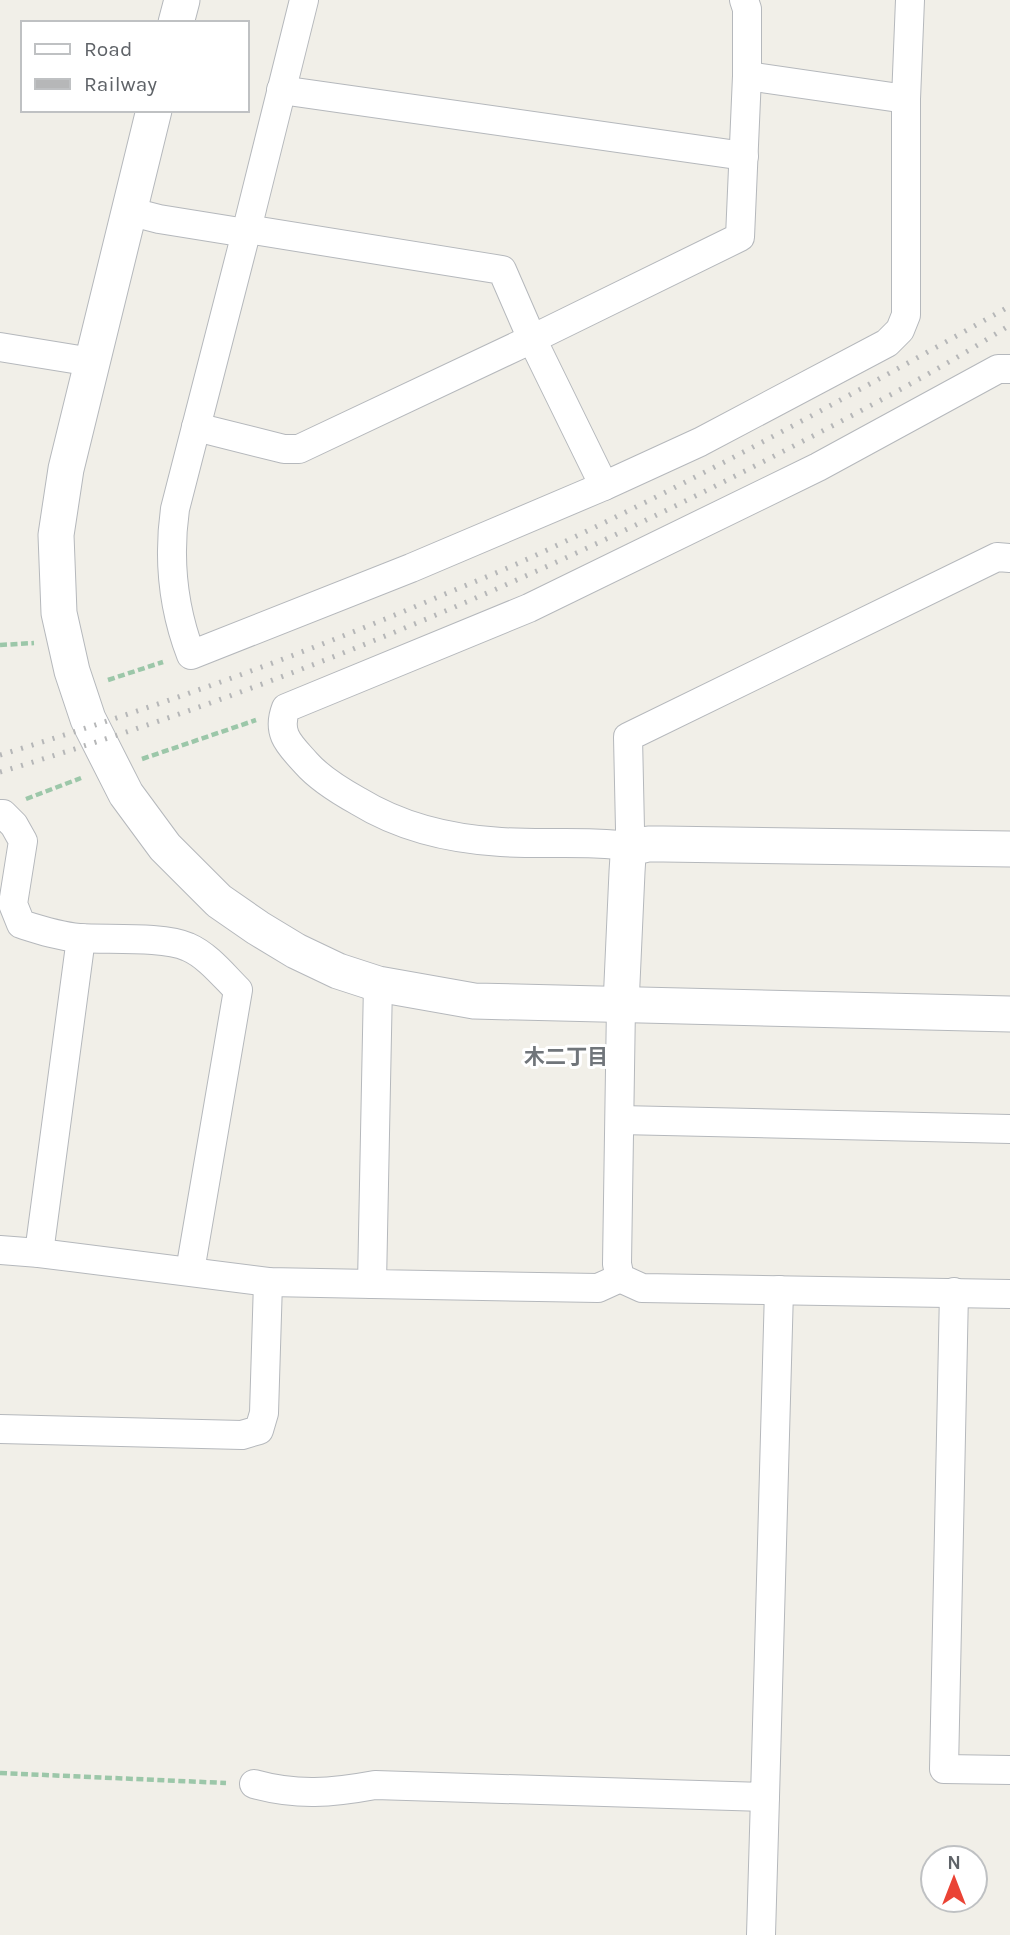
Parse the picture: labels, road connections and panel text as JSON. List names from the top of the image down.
{
  "districts": ["木二丁目"],
  "legend": ["Road", "Railway"],
  "north": "top"
}
